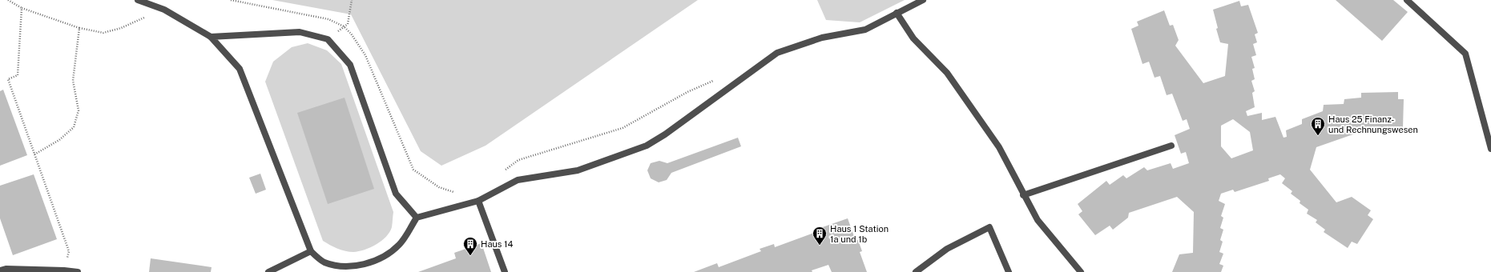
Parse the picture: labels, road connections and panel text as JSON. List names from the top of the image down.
{
  "places": {
    "building": ["Haus 25 Finanz- und Rechnungswesen", "Haus 1 Station 1a und 1b", "Haus 14"]
  }
}
